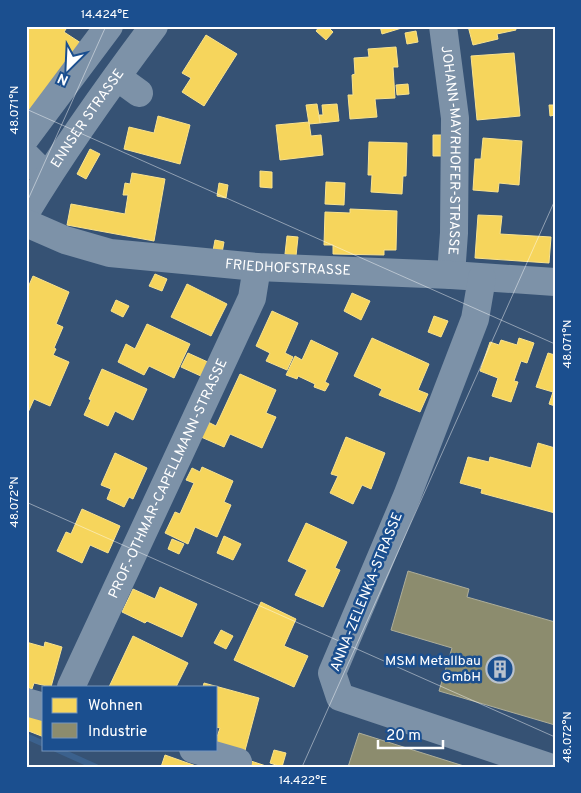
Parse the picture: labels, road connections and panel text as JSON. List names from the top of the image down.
{
  "streets": {
    "street": [
      "ENNSER STRASSE",
      "JOHANN-MAYRHOFER-STRASSE",
      "FRIEDHOFSTRASSE",
      "PROF.-OTHMAR-CAPELLMANN-STRASSE",
      "ANNA-ZELENKA-STRASSE"
    ]
  },
  "crossings": [
    ["JOHANN-MAYRHOFER-STRASSE", "FRIEDHOFSTRASSE"],
    ["FRIEDHOFSTRASSE", "PROF.-OTHMAR-CAPELLMANN-STRASSE"],
    ["FRIEDHOFSTRASSE", "ANNA-ZELENKA-STRASSE"]
  ],
  "places": {
    "building": ["MSM Metallbau GmbH"]
  },
  "legend": ["Wohnen", "Industrie"],
  "scale_bar": "20 m",
  "north": "bottom left",
  "coordinates": [
    "14.424°E",
    "48.071°N",
    "48.072°N",
    "14.422°E"
  ]
}
